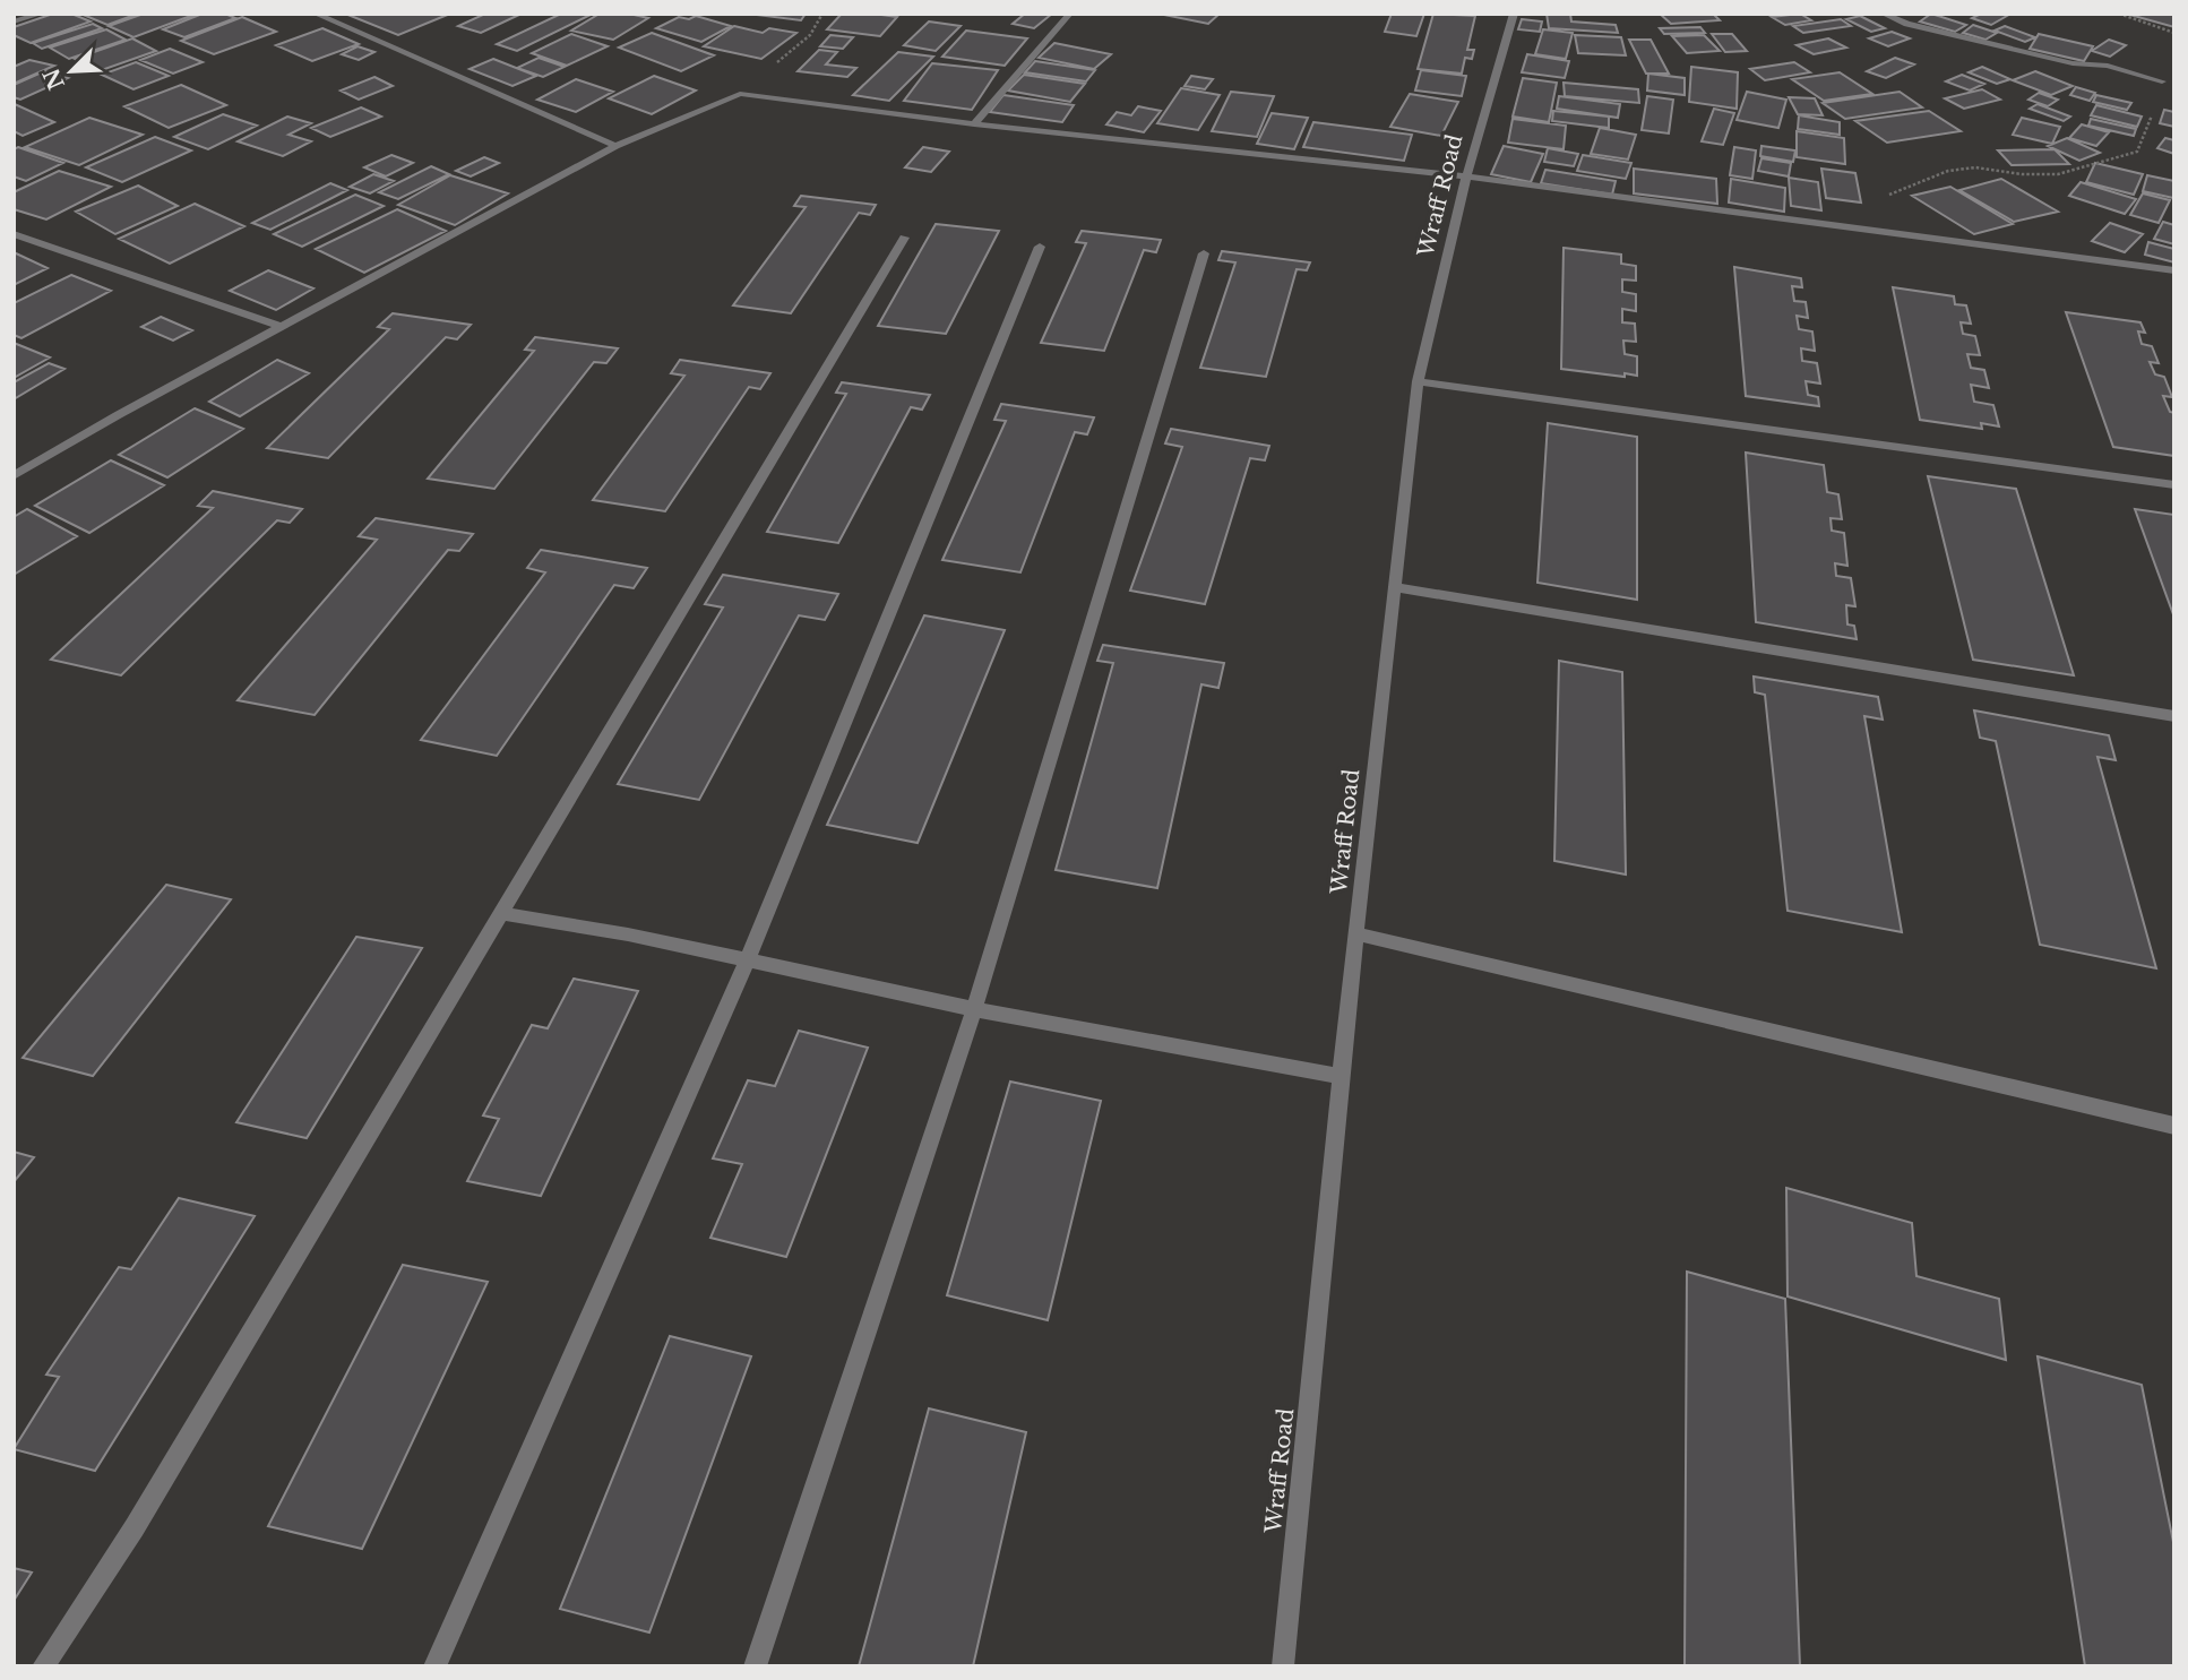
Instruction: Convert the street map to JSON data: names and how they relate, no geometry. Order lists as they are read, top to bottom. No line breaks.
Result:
{"streets":{"street":["Wraff Road"]},"north":"bottom left"}
